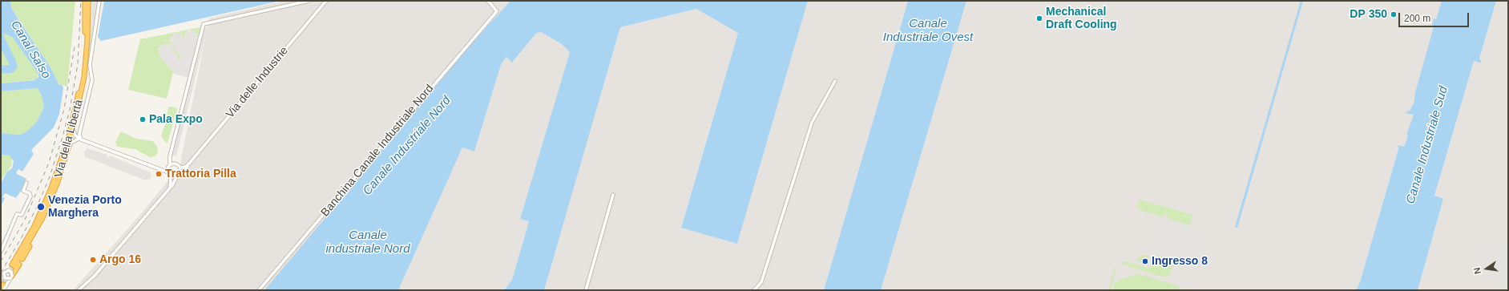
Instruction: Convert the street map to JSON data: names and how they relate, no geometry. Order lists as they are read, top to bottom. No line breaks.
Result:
{"streets":{"highway":["Via della Libertà"],"street":["Via delle Industrie","Banchina Canale Industriale Nord"]},"water":["Canale Industriale Ovest","Canal Salso","Canale Industriale Sud","Canale Industriale Nord","Canale industriale Nord"],"places":["DP 350","Mechanical Draft Cooling","Pala Expo","Trattoria Pilla","Venezia Porto Marghera","Argo 16","Ingresso 8"],"scale_bar":"200 m","north":"left"}
